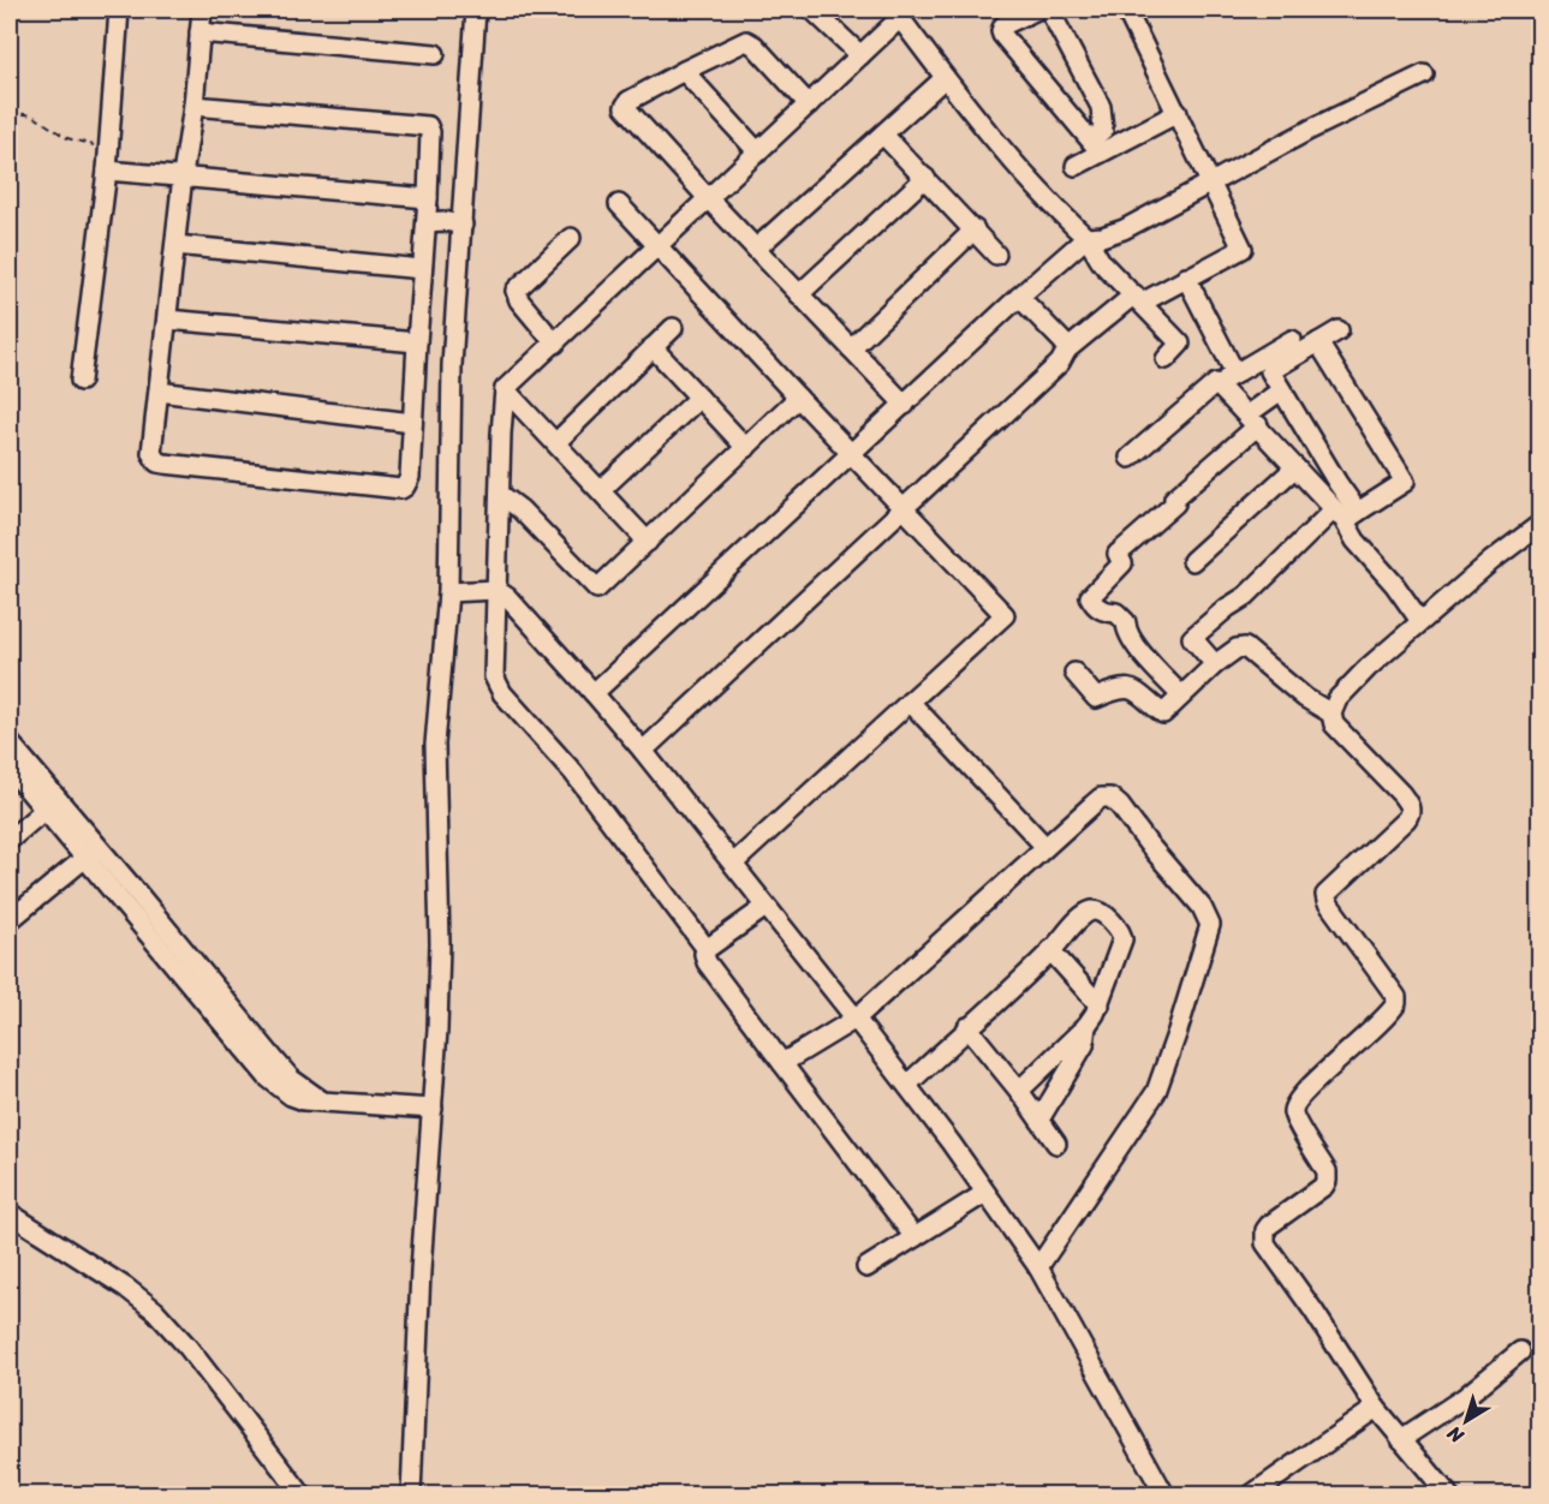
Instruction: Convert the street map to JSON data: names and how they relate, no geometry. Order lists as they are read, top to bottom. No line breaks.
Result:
{"north":"bottom left"}
